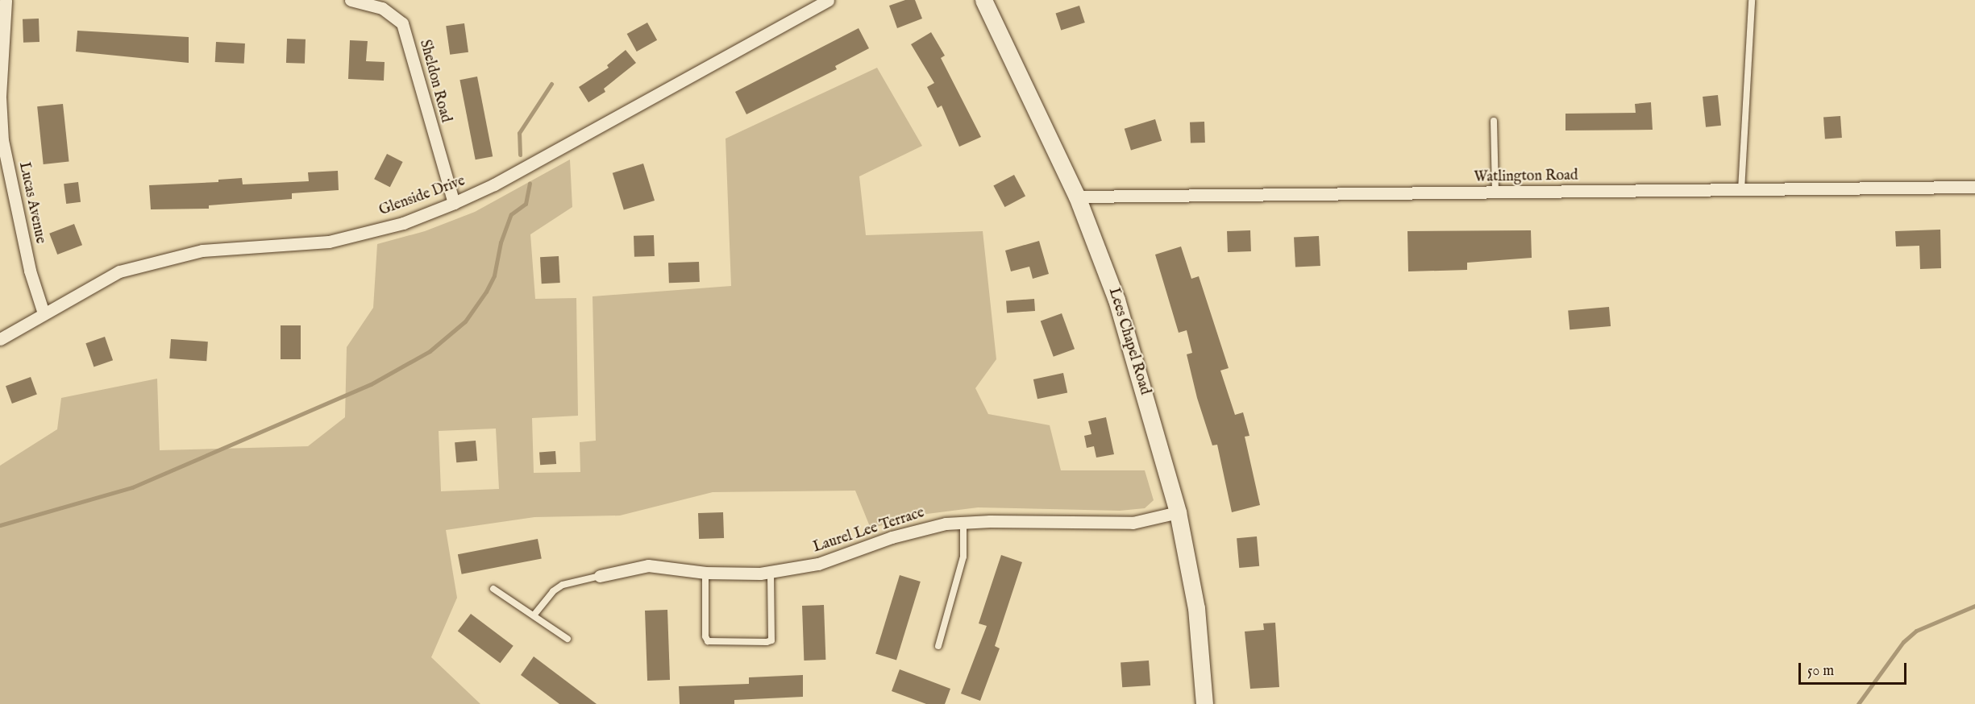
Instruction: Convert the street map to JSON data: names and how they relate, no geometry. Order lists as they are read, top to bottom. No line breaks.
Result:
{"streets":{"main road":["Lees Chapel Road"],"street":["Sheldon Road","Watlington Road","Glenside Drive","Lucas Avenue","Laurel Lee Terrace"]},"crossings":[["Sheldon Road","Glenside Drive"],["Watlington Road","Lees Chapel Road"],["Glenside Drive","Lucas Avenue"],["Lees Chapel Road","Laurel Lee Terrace"]],"scale_bar":"50 m"}
